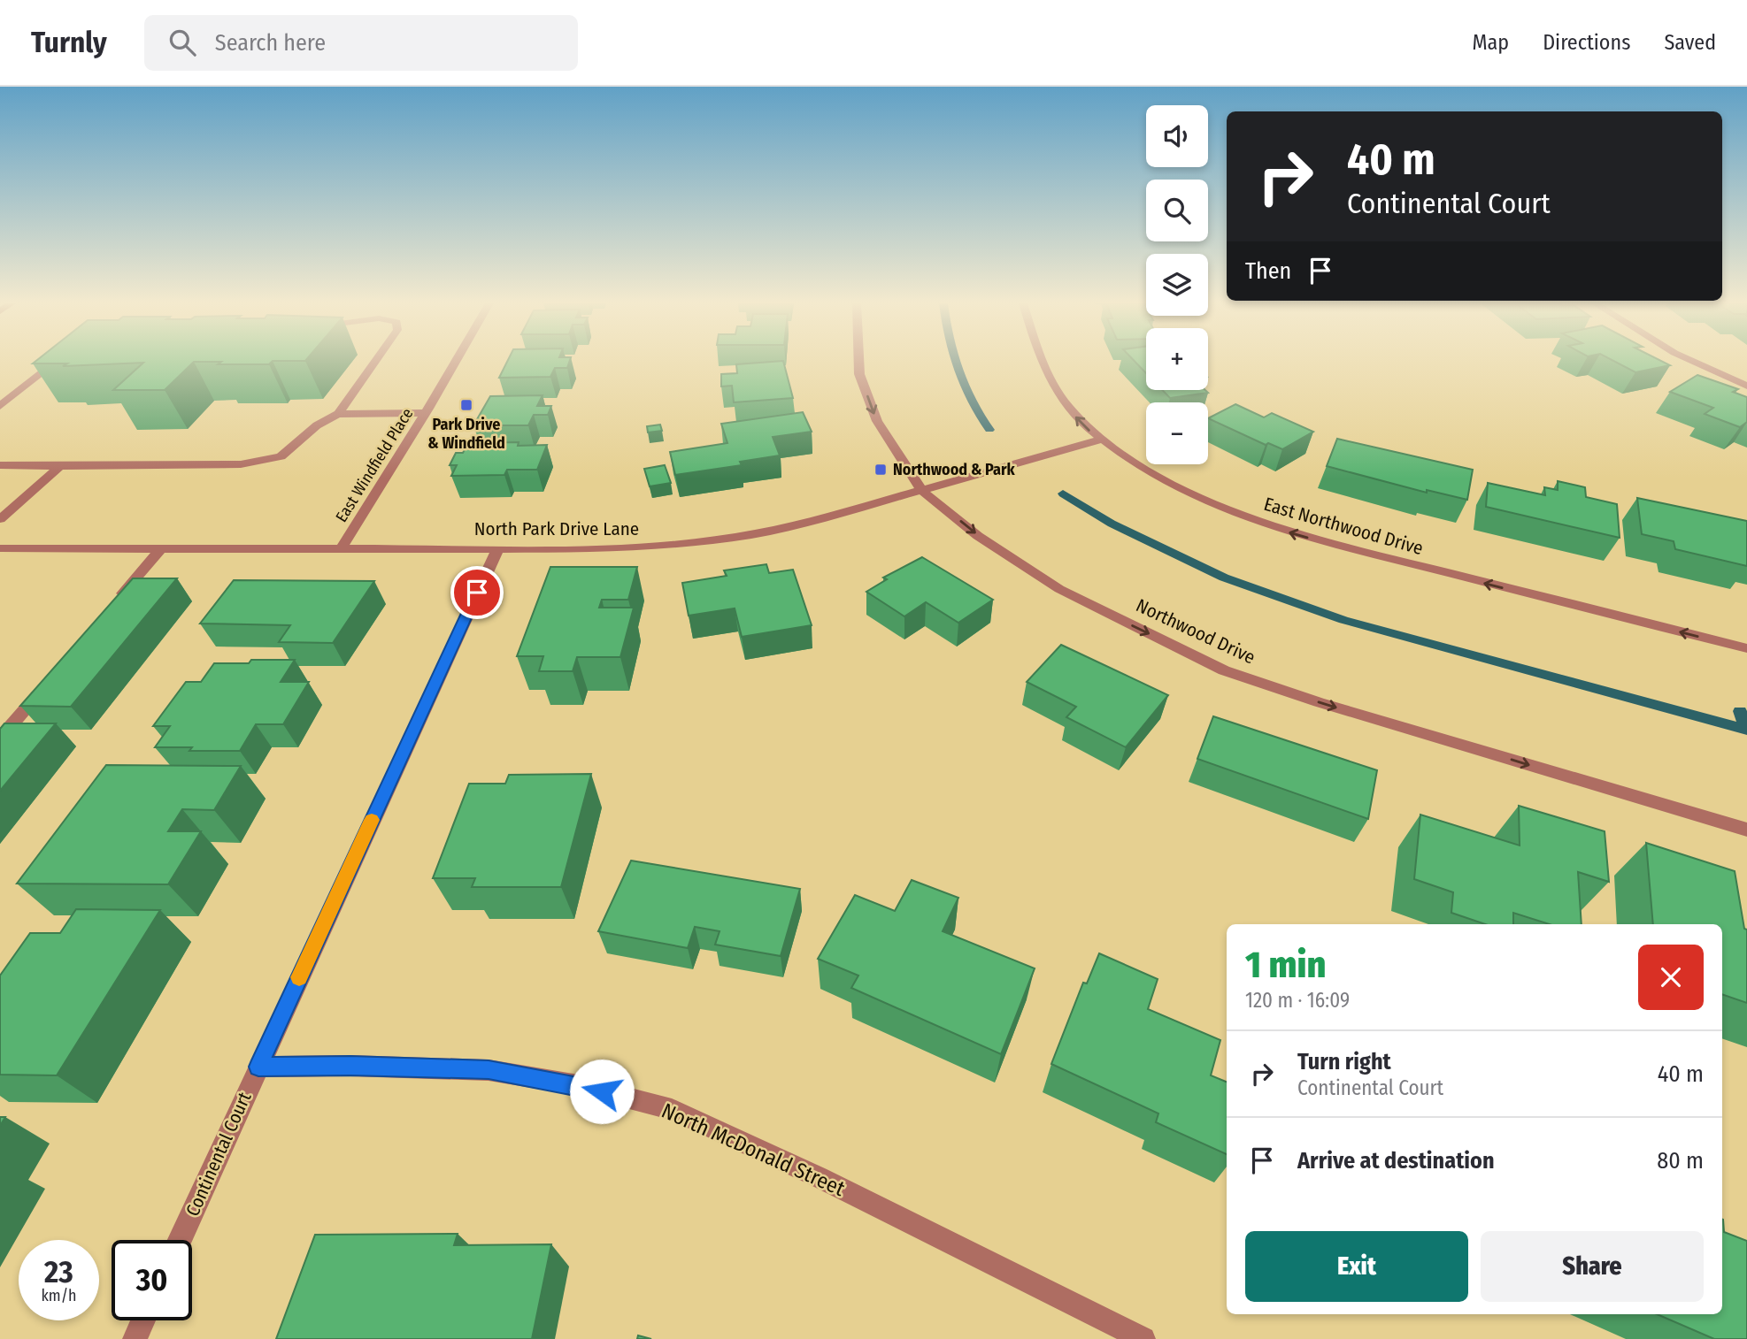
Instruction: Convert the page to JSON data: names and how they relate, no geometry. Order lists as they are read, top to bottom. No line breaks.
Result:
{"streets":{"street":["East Windfield Place","East Northwood Drive","North Park Drive Lane","Northwood Drive","North McDonald Street","Continental Court"]},"crossings":[["East Windfield Place","North Park Drive Lane"],["East Northwood Drive","North Park Drive Lane"],["North Park Drive Lane","Northwood Drive"],["North Park Drive Lane","Continental Court"],["North McDonald Street","Continental Court"]],"one_way":["East Northwood Drive","Northwood Drive"],"places":{"transit":["Park Drive & Windfield","Northwood & Park"]},"page":{"header":"Turnly","search":"Search here","nav":["Map","Directions","Saved"],"map_buttons":["+","−"],"turn":["40 m","Continental Court"],"then":"Then","heading":["1 min","120 m · 16:09"],"list":[{"name":"Turn right","note":"Continental Court","value":"40 m"},{"name":"Arrive at destination","value":"80 m"}],"buttons":["Exit","Share"],"speed":"23 km/h","limit":"30"}}
